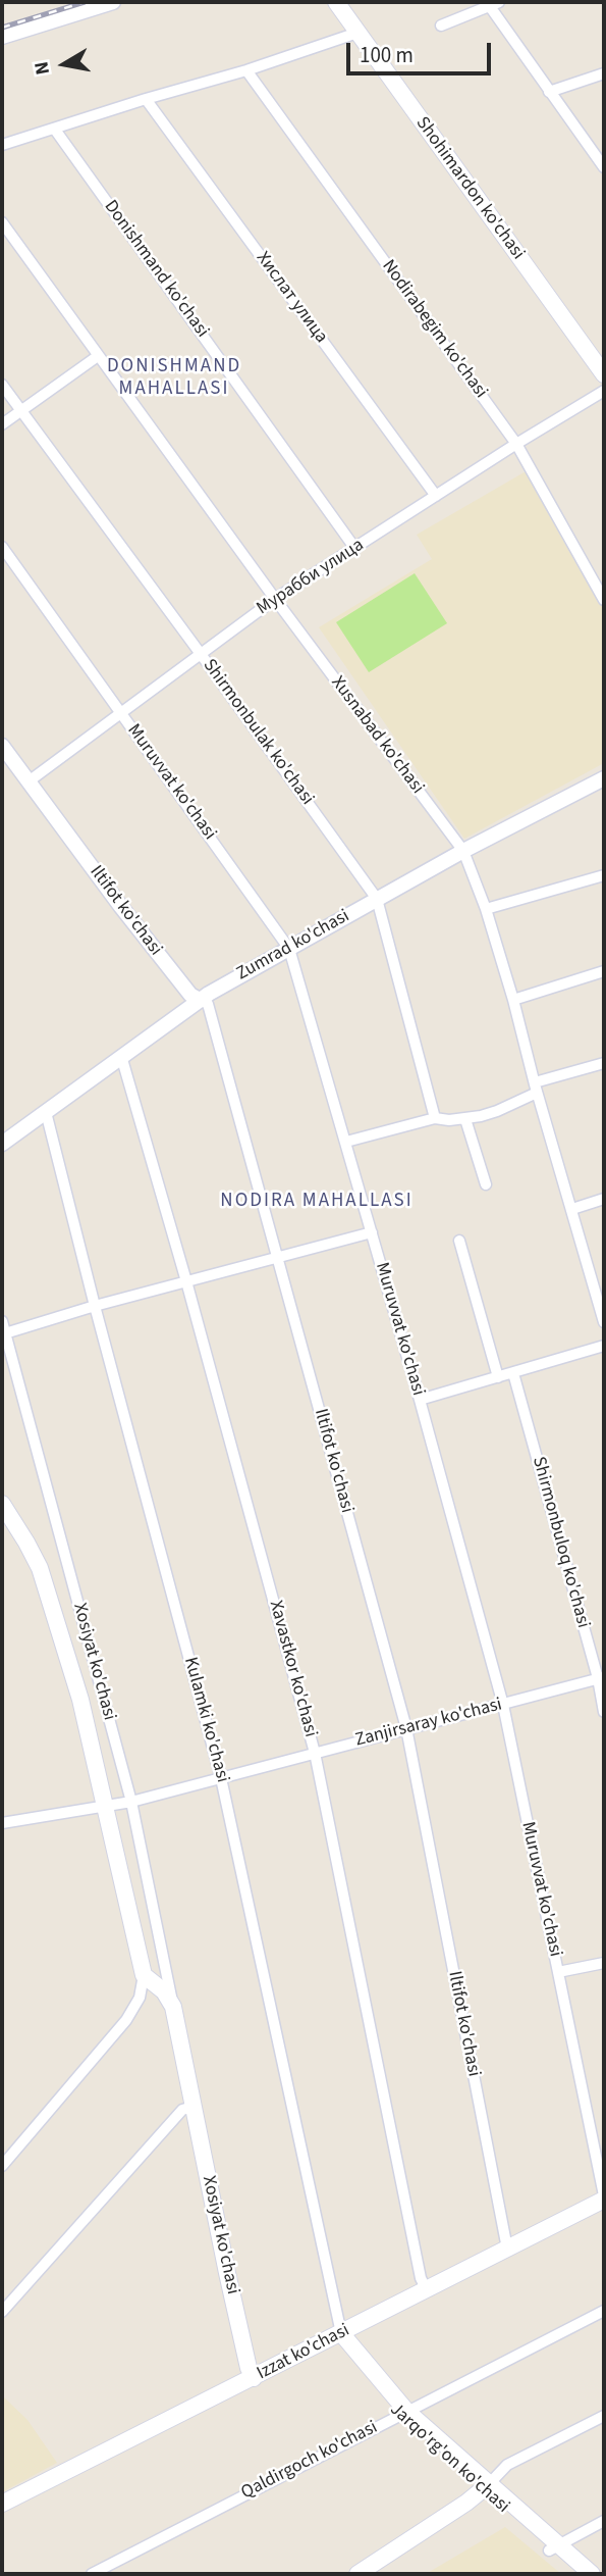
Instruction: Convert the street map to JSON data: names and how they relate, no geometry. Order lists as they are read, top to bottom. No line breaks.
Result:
{"streets":{"main road":["Shohimardon ko'chasi","Xosiyat ko'chasi","Izzat ko'chasi","Jarqo'rg'on ko'chasi"],"street":["Donishmand ko'chasi","Хислат улица","Nodirabegim ko'chasi","Мурабби улица","Shirmonbulak ko'chasi","Xusnabad ko'chasi","Muruvvat ko'chasi","Iltifot ko'chasi","Zumrad ko'chasi","Shirmonbuloq ko'chasi","Xavastkor ko'chasi","Kulamki ko'chasi","Zanjirsaray ko'chasi","Qaldirgoch ko'chasi"]},"crossings":[["Donishmand ko'chasi","Мурабби улица"],["Хислат улица","Мурабби улица"],["Nodirabegim ko'chasi","Мурабби улица"],["Мурабби улица","Shirmonbulak ko'chasi"],["Мурабби улица","Xusnabad ko'chasi"],["Мурабби улица","Muruvvat ko'chasi"],["Мурабби улица","Iltifot ko'chasi"],["Shirmonbulak ko'chasi","Zumrad ko'chasi"],["Xusnabad ko'chasi","Zumrad ko'chasi"],["Muruvvat ko'chasi","Zumrad ko'chasi"],["Muruvvat ko'chasi","Zanjirsaray ko'chasi"],["Muruvvat ko'chasi","Izzat ko'chasi"],["Iltifot ko'chasi","Zumrad ko'chasi"],["Iltifot ko'chasi","Zanjirsaray ko'chasi"],["Iltifot ko'chasi","Izzat ko'chasi"],["Zumrad ko'chasi","Xavastkor ko'chasi"],["Zumrad ko'chasi","Kulamki ko'chasi"],["Shirmonbuloq ko'chasi","Zanjirsaray ko'chasi"],["Xosiyat ko'chasi","Zanjirsaray ko'chasi"],["Xosiyat ko'chasi","Izzat ko'chasi"],["Xavastkor ko'chasi","Zanjirsaray ko'chasi"],["Xavastkor ko'chasi","Izzat ko'chasi"],["Kulamki ko'chasi","Zanjirsaray ko'chasi"],["Kulamki ko'chasi","Izzat ko'chasi"],["Kulamki ko'chasi","Jarqo'rg'on ko'chasi"],["Izzat ko'chasi","Jarqo'rg'on ko'chasi"],["Jarqo'rg'on ko'chasi","Qaldirgoch ko'chasi"]],"districts":["DONISHMAND MAHALLASI","NODIRA MAHALLASI"],"scale_bar":"100 m","north":"left"}
